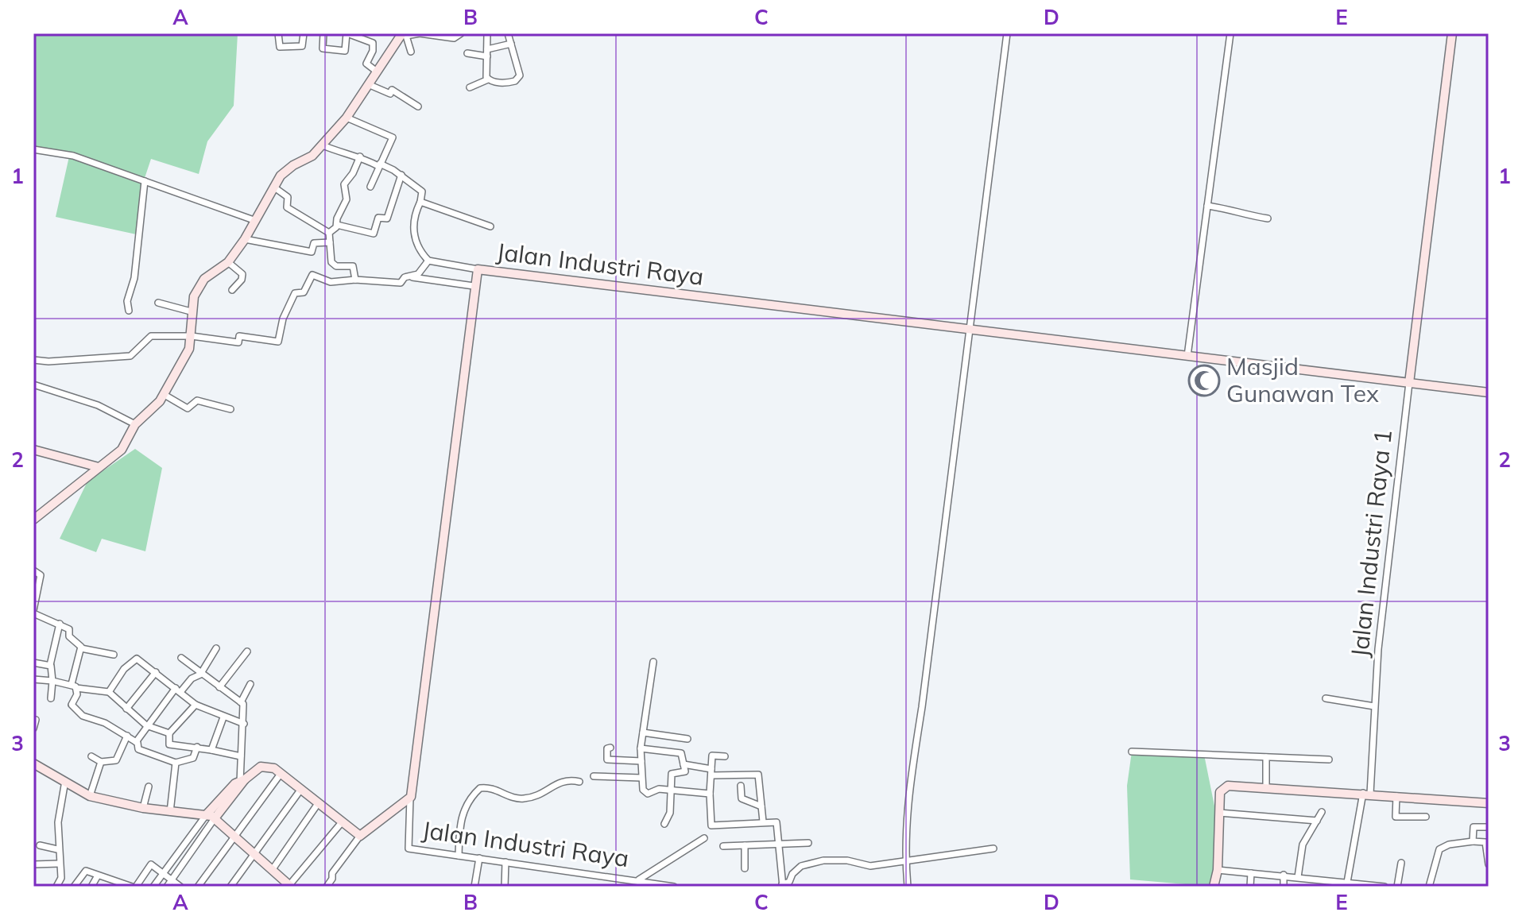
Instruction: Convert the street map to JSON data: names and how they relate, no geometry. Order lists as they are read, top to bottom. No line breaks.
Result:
{"streets":{"street":["Jalan Industri Raya","Jalan Industri Raya 1"]},"crossings":[["Jalan Industri Raya","Jalan Industri Raya 1"]],"places":{"mosque":["Masjid Gunawan Tex"]},"grid":{"columns":["A","B","C","D","E"],"rows":["1","2","3"]}}
